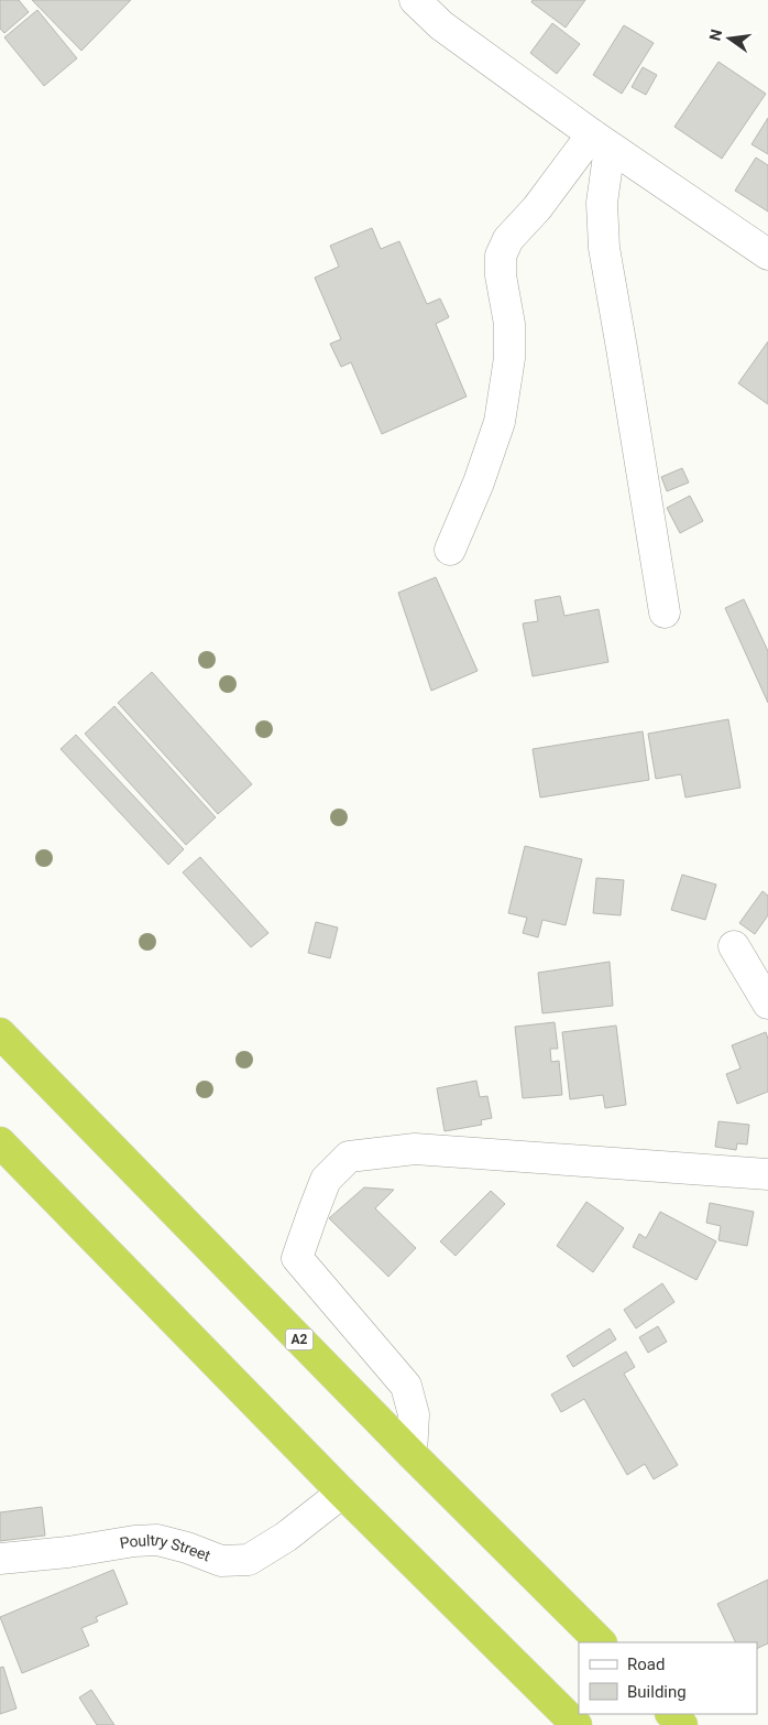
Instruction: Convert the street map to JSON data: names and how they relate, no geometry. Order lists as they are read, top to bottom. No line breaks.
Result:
{"streets":{"highway":["A2"],"street":["Poultry Street"]},"legend":["Road","Building"],"north":"left"}
